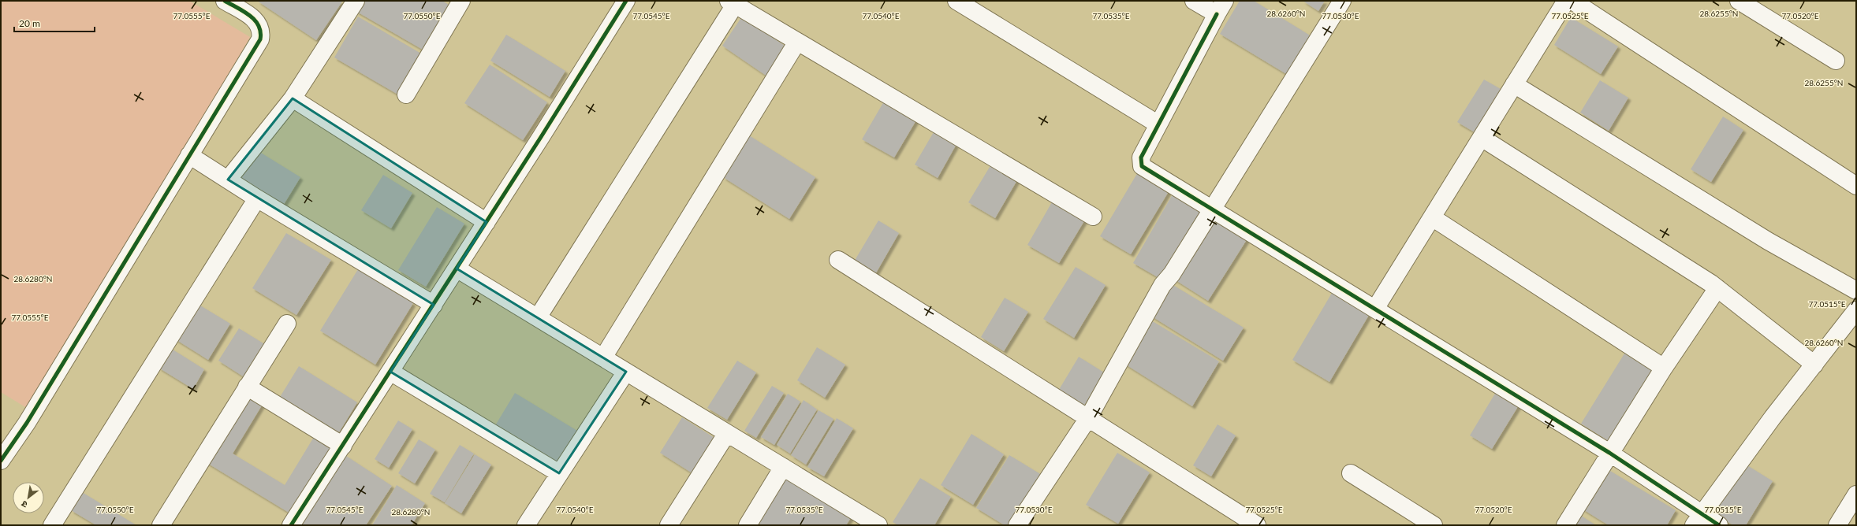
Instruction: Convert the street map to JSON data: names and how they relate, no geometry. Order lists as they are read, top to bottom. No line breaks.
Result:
{"scale_bar":"20 m","north":"bottom left","coordinates":["28.6255°N","28.6260°N","77.0550°E","77.0535°E","77.0530°E","77.0525°E","77.0520°E","77.0555°E","77.0545°E","77.0540°E","28.6280°N","77.0515°E"]}
